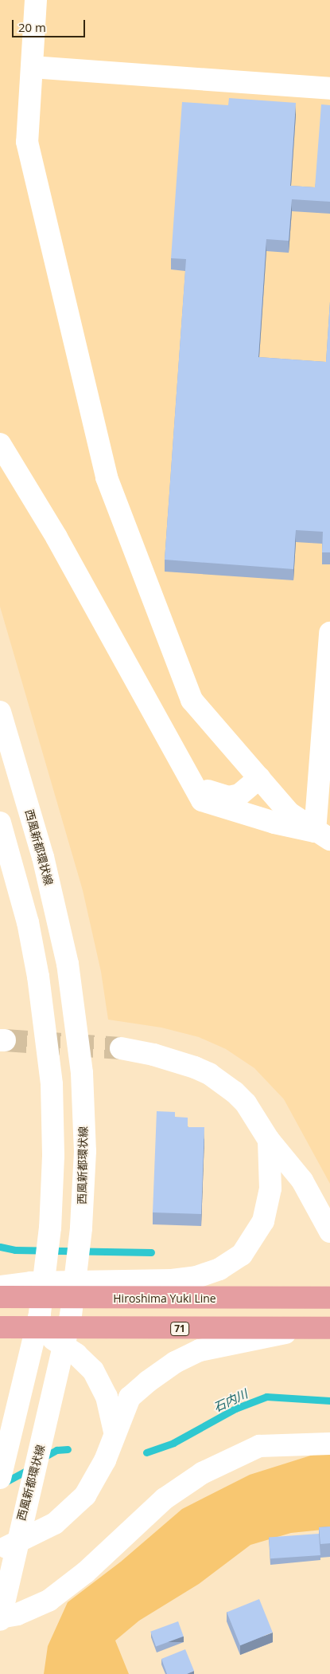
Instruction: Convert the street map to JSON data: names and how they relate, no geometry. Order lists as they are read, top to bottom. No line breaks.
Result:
{"streets":{"main road":["Hiroshima Yuki Line","71"],"street":["西風新都環状線"]},"water":["石内川"],"scale_bar":"20 m"}
